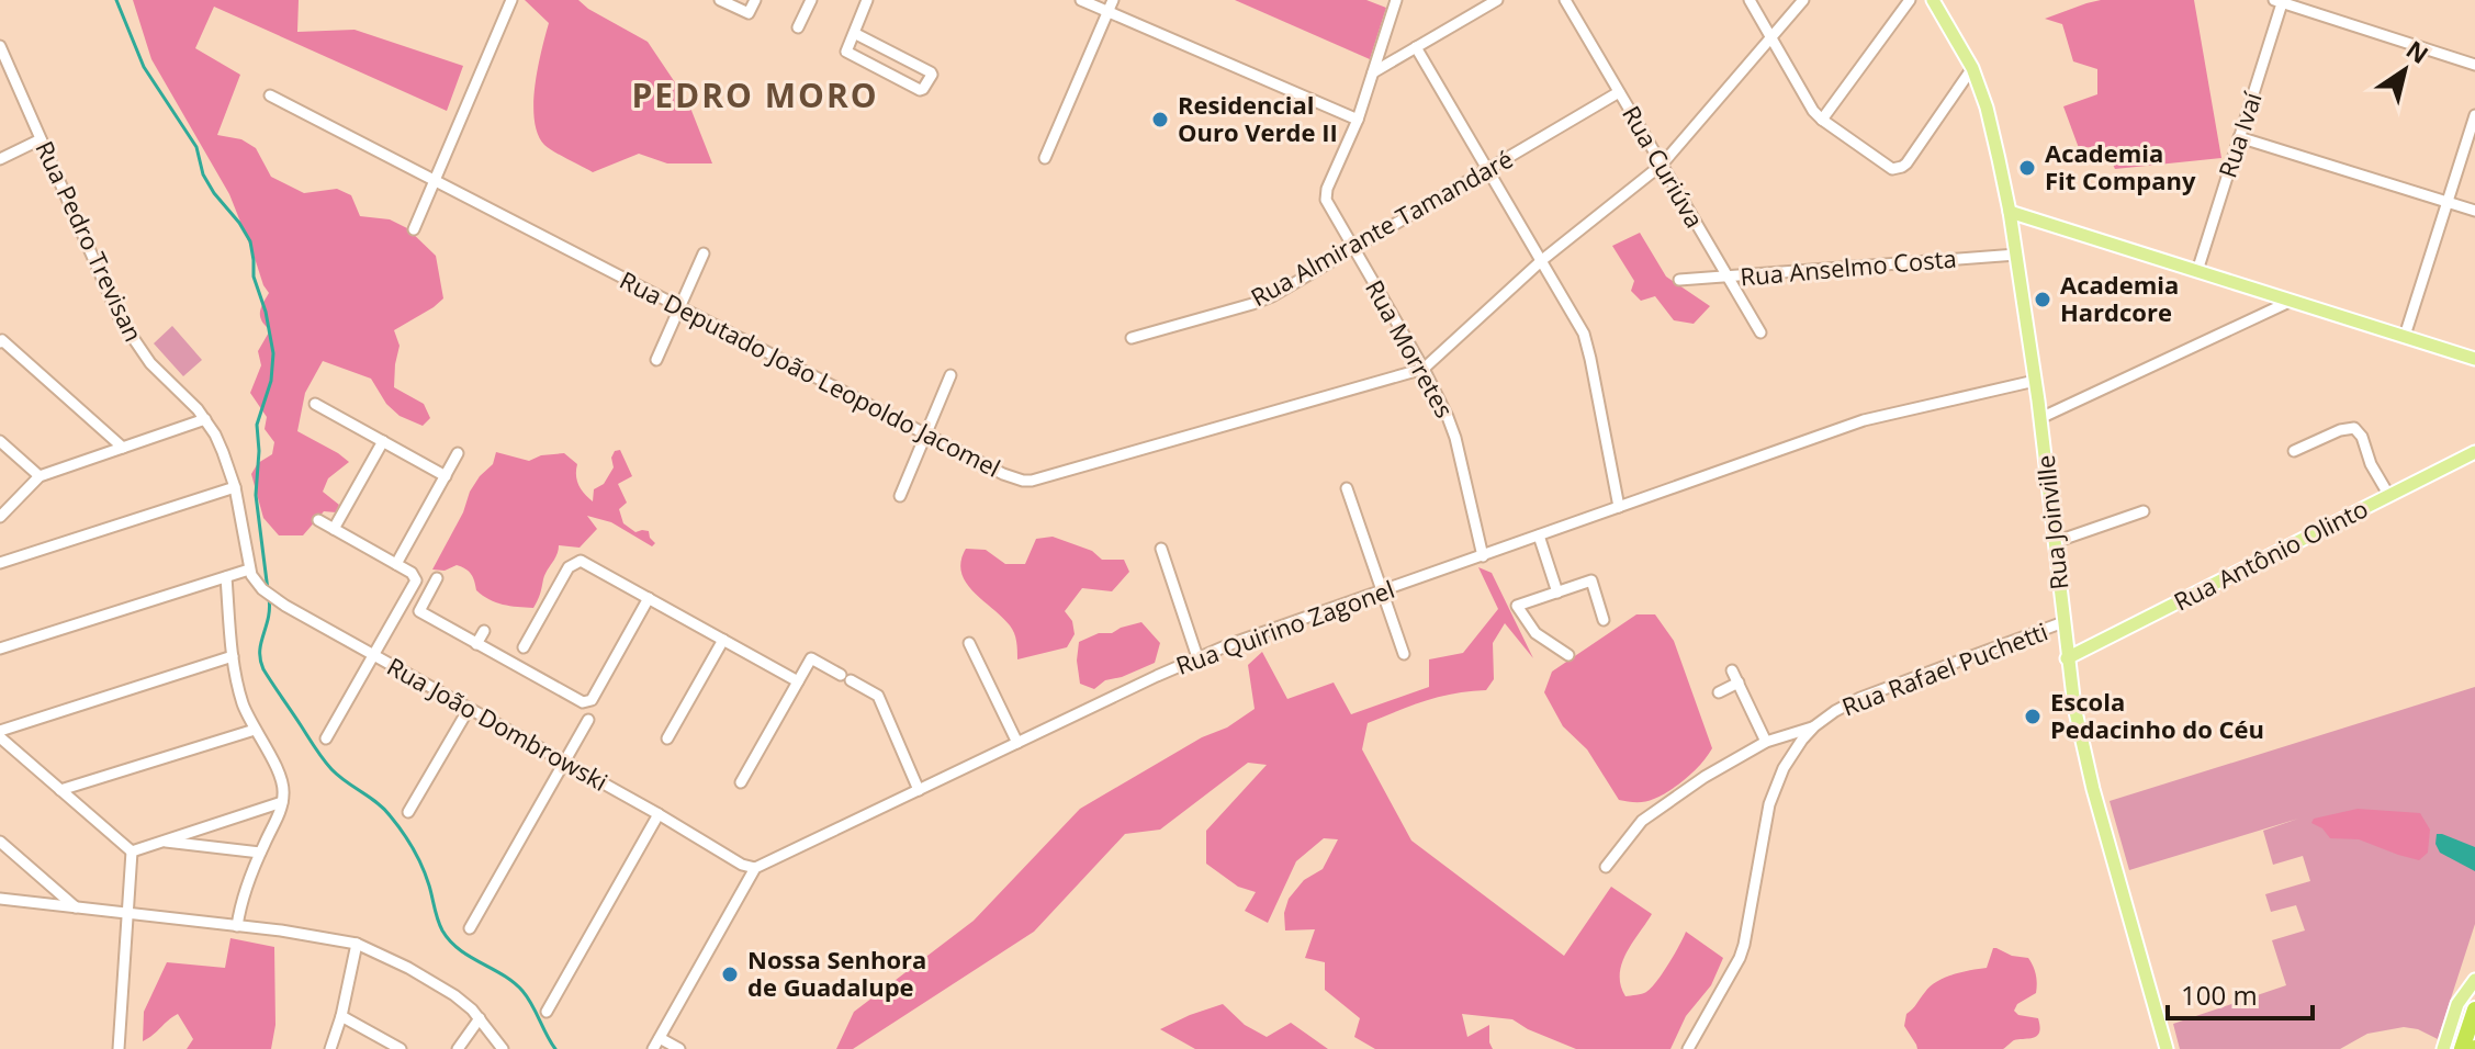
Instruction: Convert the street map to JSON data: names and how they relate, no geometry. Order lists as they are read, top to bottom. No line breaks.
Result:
{"streets":{"main road":["Rua Joinville","Rua Antônio Olinto"],"street":["Rua Ivaí","Rua Curiúva","Rua Almirante Tamandaré","Rua Pedro Trevisan","Rua Anselmo Costa","Rua Morretes","Rua Deputado João Leopoldo Jacomel","Rua Quirino Zagonel","Rua Rafael Puchetti","Rua João Dombrowski"]},"crossings":[["Rua Curiúva","Rua Almirante Tamandaré"],["Rua Curiúva","Rua Anselmo Costa"],["Rua Curiúva","Rua Deputado João Leopoldo Jacomel"],["Rua Almirante Tamandaré","Rua Morretes"],["Rua Pedro Trevisan","Rua João Dombrowski"],["Rua Anselmo Costa","Rua Joinville"],["Rua Morretes","Rua Deputado João Leopoldo Jacomel"],["Rua Morretes","Rua Quirino Zagonel"],["Rua Joinville","Rua Antônio Olinto"],["Rua Joinville","Rua Quirino Zagonel"],["Rua Joinville","Rua Rafael Puchetti"],["Rua Quirino Zagonel","Rua João Dombrowski"]],"districts":["PEDRO MORO"],"places":["Residencial Ouro Verde II","Academia Fit Company","Academia Hardcore","Escola Pedacinho do Céu","Nossa Senhora de Guadalupe"],"scale_bar":"100 m","north":"top right"}
